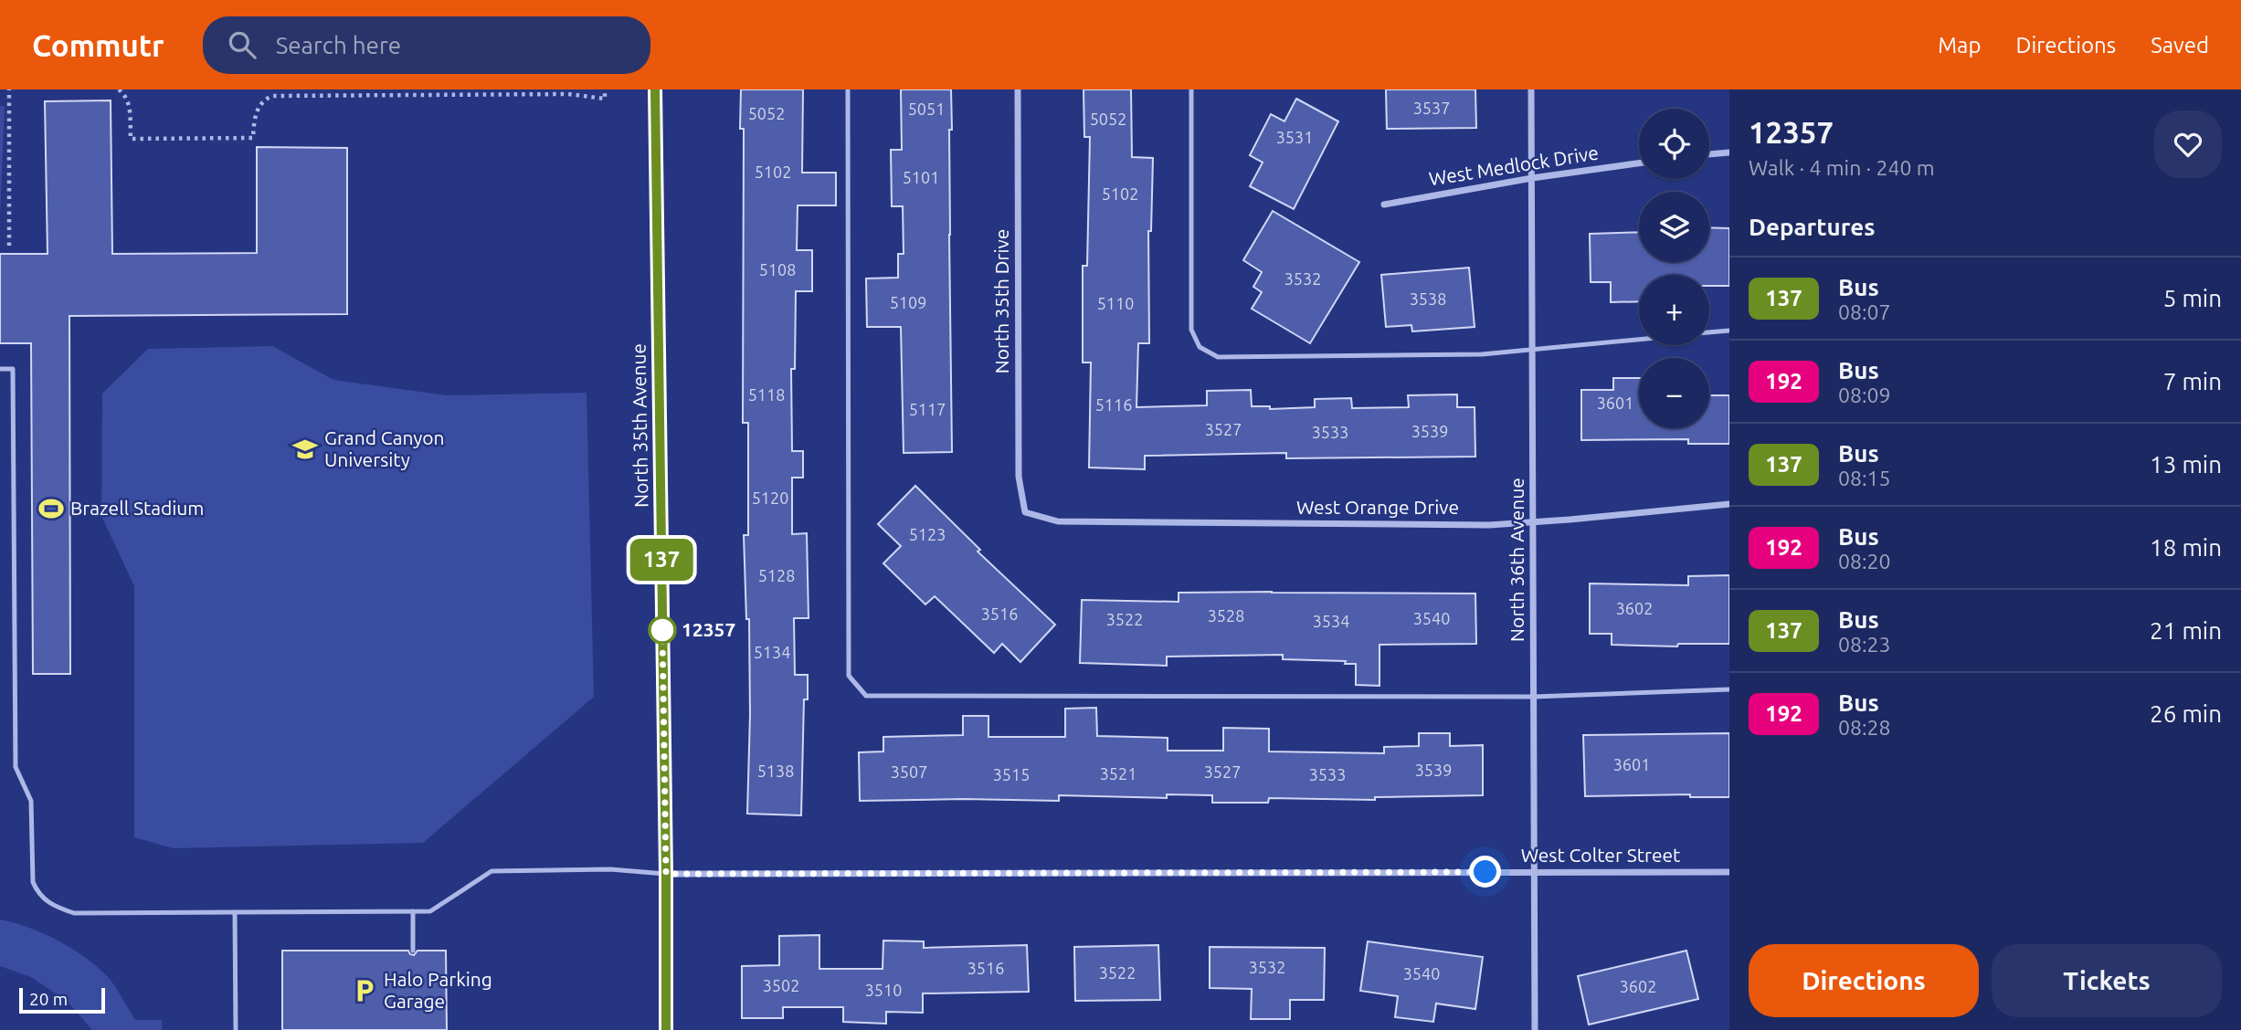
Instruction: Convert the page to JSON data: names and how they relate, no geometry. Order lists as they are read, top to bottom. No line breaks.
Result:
{"streets":{"main road":["North 35th Avenue"],"street":["West Medlock Drive","North 35th Drive","West Orange Drive","North 36th Avenue","West Colter Street"]},"crossings":[["West Medlock Drive","North 36th Avenue"],["North 35th Drive","West Orange Drive"],["North 35th Avenue","West Colter Street"],["West Orange Drive","North 36th Avenue"],["North 36th Avenue","West Colter Street"]],"places":{"school or university":["Grand Canyon University"],"sports":["Brazell Stadium"],"other":["12357"],"parking":["Halo Parking Garage"]},"lines":["bus line 137"],"house_numbers":["3537","5051","5052","5052","3531","5102","5101","5102","5108","3532","3538","5109","5110","5118","3601","5116","5117","3527","3539","3533","5120","5123","5128","3602","3516","3528","3540","3522","3534","5134","3601","3539","5138","3507","3527","3521","3515","3533","3532","3516","3522","3540","3502","3602","3510"],"scale_bar":"20 m","page":{"header":"Commutr","search":"Search here","nav":["Map","Directions","Saved"],"on_map":"137","heading":[["12357","Walk · 4 min · 240 m"],"Departures"],"map_buttons":["+","−"],"list":[{"mark":"137","name":"Bus","note":"08:07","value":"5 min"},{"mark":"192","name":"Bus","note":"08:09","value":"7 min"},{"mark":"137","name":"Bus","note":"08:15","value":"13 min"},{"mark":"192","name":"Bus","note":"08:20","value":"18 min"},{"mark":"137","name":"Bus","note":"08:23","value":"21 min"},{"mark":"192","name":"Bus","note":"08:28","value":"26 min"}],"buttons":["Directions","Tickets"],"scale":"20 m"}}
